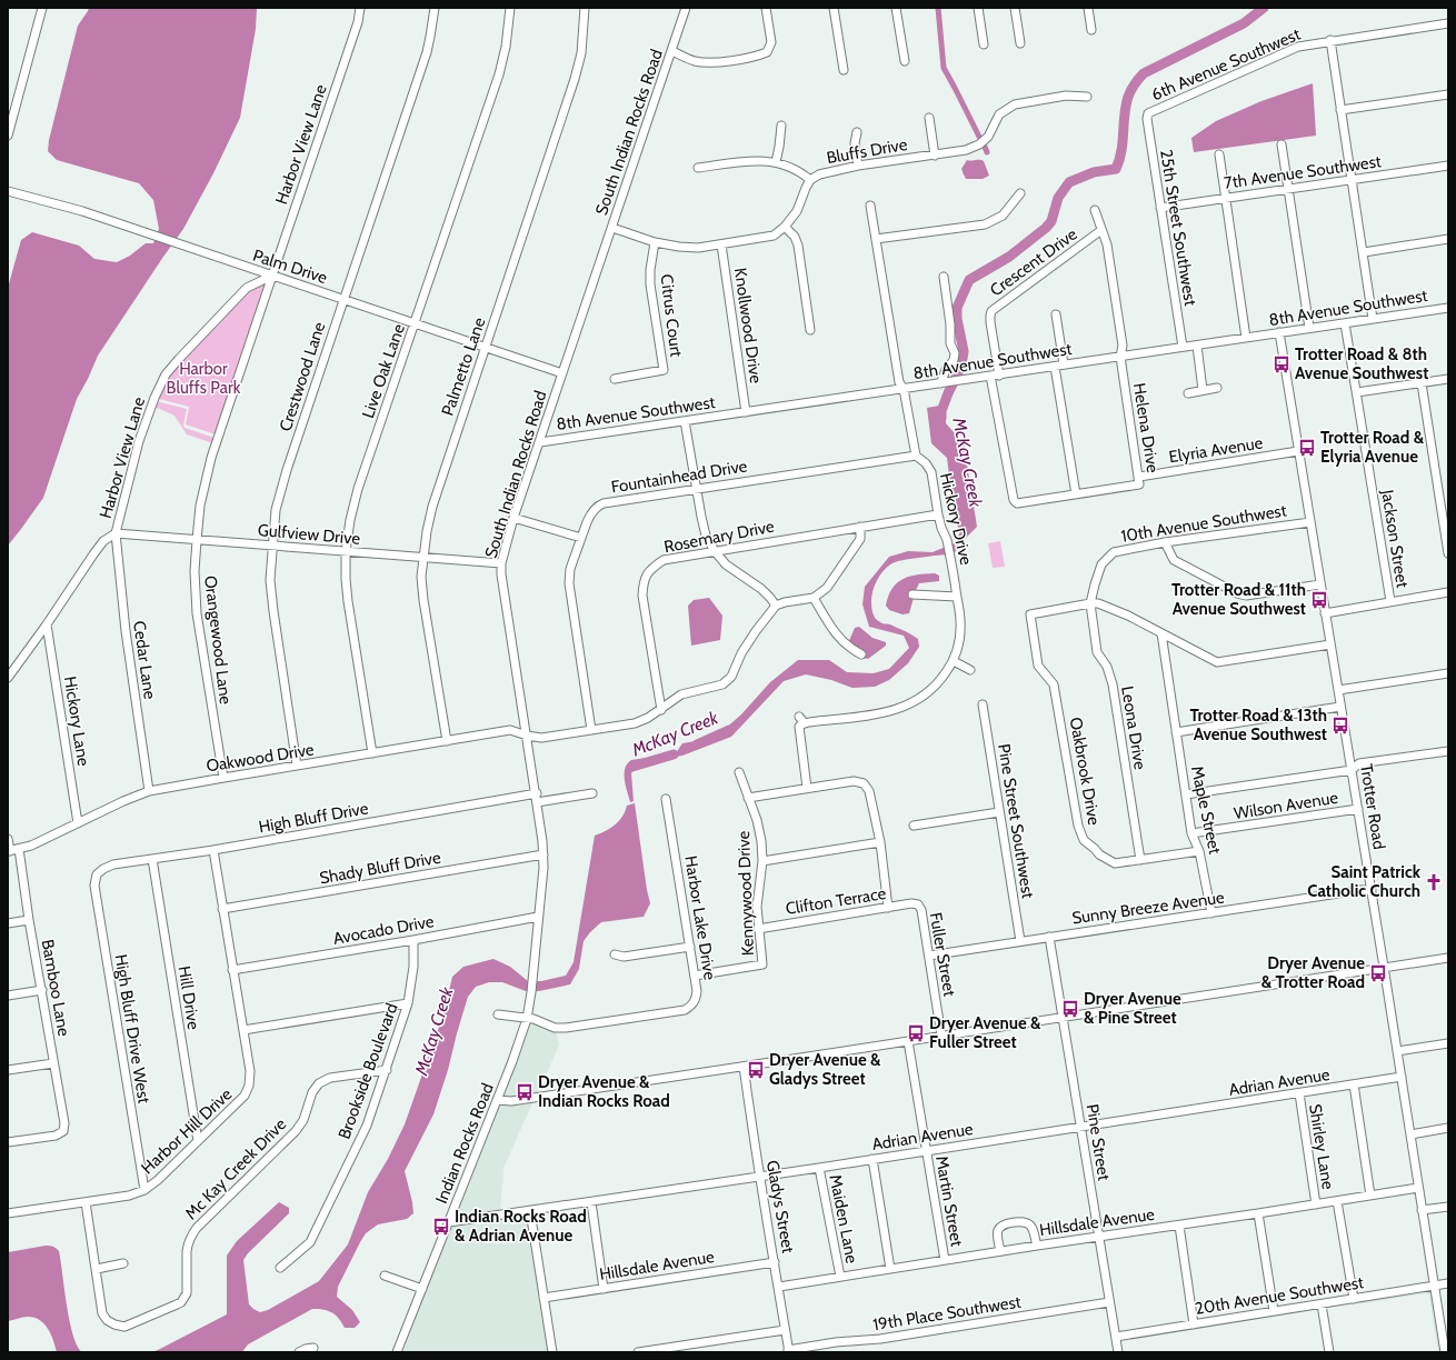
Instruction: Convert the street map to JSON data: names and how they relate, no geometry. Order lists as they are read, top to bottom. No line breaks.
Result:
{"streets":{"street":["6th Avenue Southwest","South Indian Rocks Road","Harbor View Lane","Bluffs Drive","7th Avenue Southwest","25th Street Southwest","Crescent Drive","Palm Drive","8th Avenue Southwest","Citrus Court","Knollwood Drive","Palmetto Lane","Live Oak Lane","Crestwood Lane","Helena Drive","Elyria Avenue","Fountainhead Drive","Hickory Drive","10th Avenue Southwest","Gulfview Drive","Rosemary Drive","Jackson Street","Orangewood Lane","Cedar Lane","Hickory Lane","Leona Drive","Oakwood Drive","Oakbrook Drive","Wilson Avenue","Trotter Road","Maple Street","High Bluff Drive","Pine Street Southwest","Shady Bluff Drive","Kennywood Drive","Clifton Terrace","Sunny Breeze Avenue","Harbor Lake Drive","Avocado Drive","Fuller Street","Bamboo Lane","Hill Drive","High Bluff Drive West","Brookside Boulevard","Adrian Avenue","Harbor Hill Drive","Pine Street","Indian Rocks Road","Shirley Lane","Mc Kay Creek Drive","Martin Street","Gladys Street","Maiden Lane","Hillsdale Avenue","20th Avenue Southwest","19th Place Southwest"]},"crossings":[["6th Avenue Southwest","25th Street Southwest"],["South Indian Rocks Road","Bluffs Drive"],["South Indian Rocks Road","Palm Drive"],["South Indian Rocks Road","8th Avenue Southwest"],["South Indian Rocks Road","Gulfview Drive"],["South Indian Rocks Road","Oakwood Drive"],["South Indian Rocks Road","High Bluff Drive"],["South Indian Rocks Road","Shady Bluff Drive"],["South Indian Rocks Road","Harbor Lake Drive"],["South Indian Rocks Road","Avocado Drive"],["South Indian Rocks Road","Indian Rocks Road"],["Harbor View Lane","Palm Drive"],["Harbor View Lane","Gulfview Drive"],["Harbor View Lane","Orangewood Lane"],["Harbor View Lane","Cedar Lane"],["Harbor View Lane","Hickory Lane"],["Bluffs Drive","Citrus Court"],["Bluffs Drive","Knollwood Drive"],["7th Avenue Southwest","25th Street Southwest"],["25th Street Southwest","8th Avenue Southwest"],["Crescent Drive","8th Avenue Southwest"],["Crescent Drive","Helena Drive"],["Palm Drive","Palmetto Lane"],["Palm Drive","Live Oak Lane"],["Palm Drive","Crestwood Lane"],["Palm Drive","Orangewood Lane"],["8th Avenue Southwest","Knollwood Drive"],["8th Avenue Southwest","Helena Drive"],["8th Avenue Southwest","Jackson Street"],["8th Avenue Southwest","Trotter Road"],["Palmetto Lane","Gulfview Drive"],["Palmetto Lane","Oakwood Drive"],["Live Oak Lane","Gulfview Drive"],["Live Oak Lane","Oakwood Drive"],["Crestwood Lane","Gulfview Drive"],["Crestwood Lane","Oakwood Drive"],["Helena Drive","Elyria Avenue"],["Elyria Avenue","Trotter Road"],["Fountainhead Drive","Hickory Drive"],["Fountainhead Drive","Oakwood Drive"],["Hickory Drive","Rosemary Drive"],["10th Avenue Southwest","Leona Drive"],["10th Avenue Southwest","Oakbrook Drive"],["10th Avenue Southwest","Trotter Road"],["Gulfview Drive","Orangewood Lane"],["Gulfview Drive","Cedar Lane"],["Rosemary Drive","Oakwood Drive"],["Orangewood Lane","Oakwood Drive"],["Cedar Lane","Oakwood Drive"],["Hickory Lane","Oakwood Drive"],["Leona Drive","Oakbrook Drive"],["Oakwood Drive","Bamboo Lane"],["Oakbrook Drive","Maple Street"],["Wilson Avenue","Trotter Road"],["Wilson Avenue","Maple Street"],["Trotter Road","Sunny Breeze Avenue"],["Trotter Road","Adrian Avenue"],["Trotter Road","Hillsdale Avenue"],["Trotter Road","20th Avenue Southwest"],["Maple Street","Sunny Breeze Avenue"],["High Bluff Drive","Hill Drive"],["High Bluff Drive","High Bluff Drive West"],["High Bluff Drive","Harbor Hill Drive"],["Pine Street Southwest","Sunny Breeze Avenue"],["Shady Bluff Drive","Harbor Hill Drive"],["Kennywood Drive","Clifton Terrace"],["Kennywood Drive","Harbor Lake Drive"],["Clifton Terrace","Fuller Street"],["Sunny Breeze Avenue","Fuller Street"],["Sunny Breeze Avenue","Pine Street"],["Harbor Lake Drive","Indian Rocks Road"],["Avocado Drive","Brookside Boulevard"],["Avocado Drive","Harbor Hill Drive"],["Hill Drive","Harbor Hill Drive"],["High Bluff Drive West","Harbor Hill Drive"],["Brookside Boulevard","Mc Kay Creek Drive"],["Adrian Avenue","Pine Street"],["Adrian Avenue","Indian Rocks Road"],["Adrian Avenue","Shirley Lane"],["Adrian Avenue","Martin Street"],["Adrian Avenue","Gladys Street"],["Adrian Avenue","Maiden Lane"],["Pine Street","Hillsdale Avenue"],["Pine Street","20th Avenue Southwest"],["Pine Street","19th Place Southwest"],["Shirley Lane","Hillsdale Avenue"],["Martin Street","Hillsdale Avenue"],["Gladys Street","Hillsdale Avenue"],["Gladys Street","19th Place Southwest"],["Maiden Lane","Hillsdale Avenue"]],"water":["McKay Creek"],"parks":["Harbor Bluffs Park"],"places":{"bus stop":["Trotter Road & 8th Avenue Southwest","Trotter Road & Elyria Avenue","Trotter Road & 11th Avenue Southwest","Trotter Road & 13th Avenue Southwest","Dryer Avenue & Trotter Road","Dryer Avenue & Pine Street","Dryer Avenue & Fuller Street","Dryer Avenue & Gladys Street","Dryer Avenue & Indian Rocks Road","Indian Rocks Road & Adrian Avenue"],"church":["Saint Patrick Catholic Church"]}}
